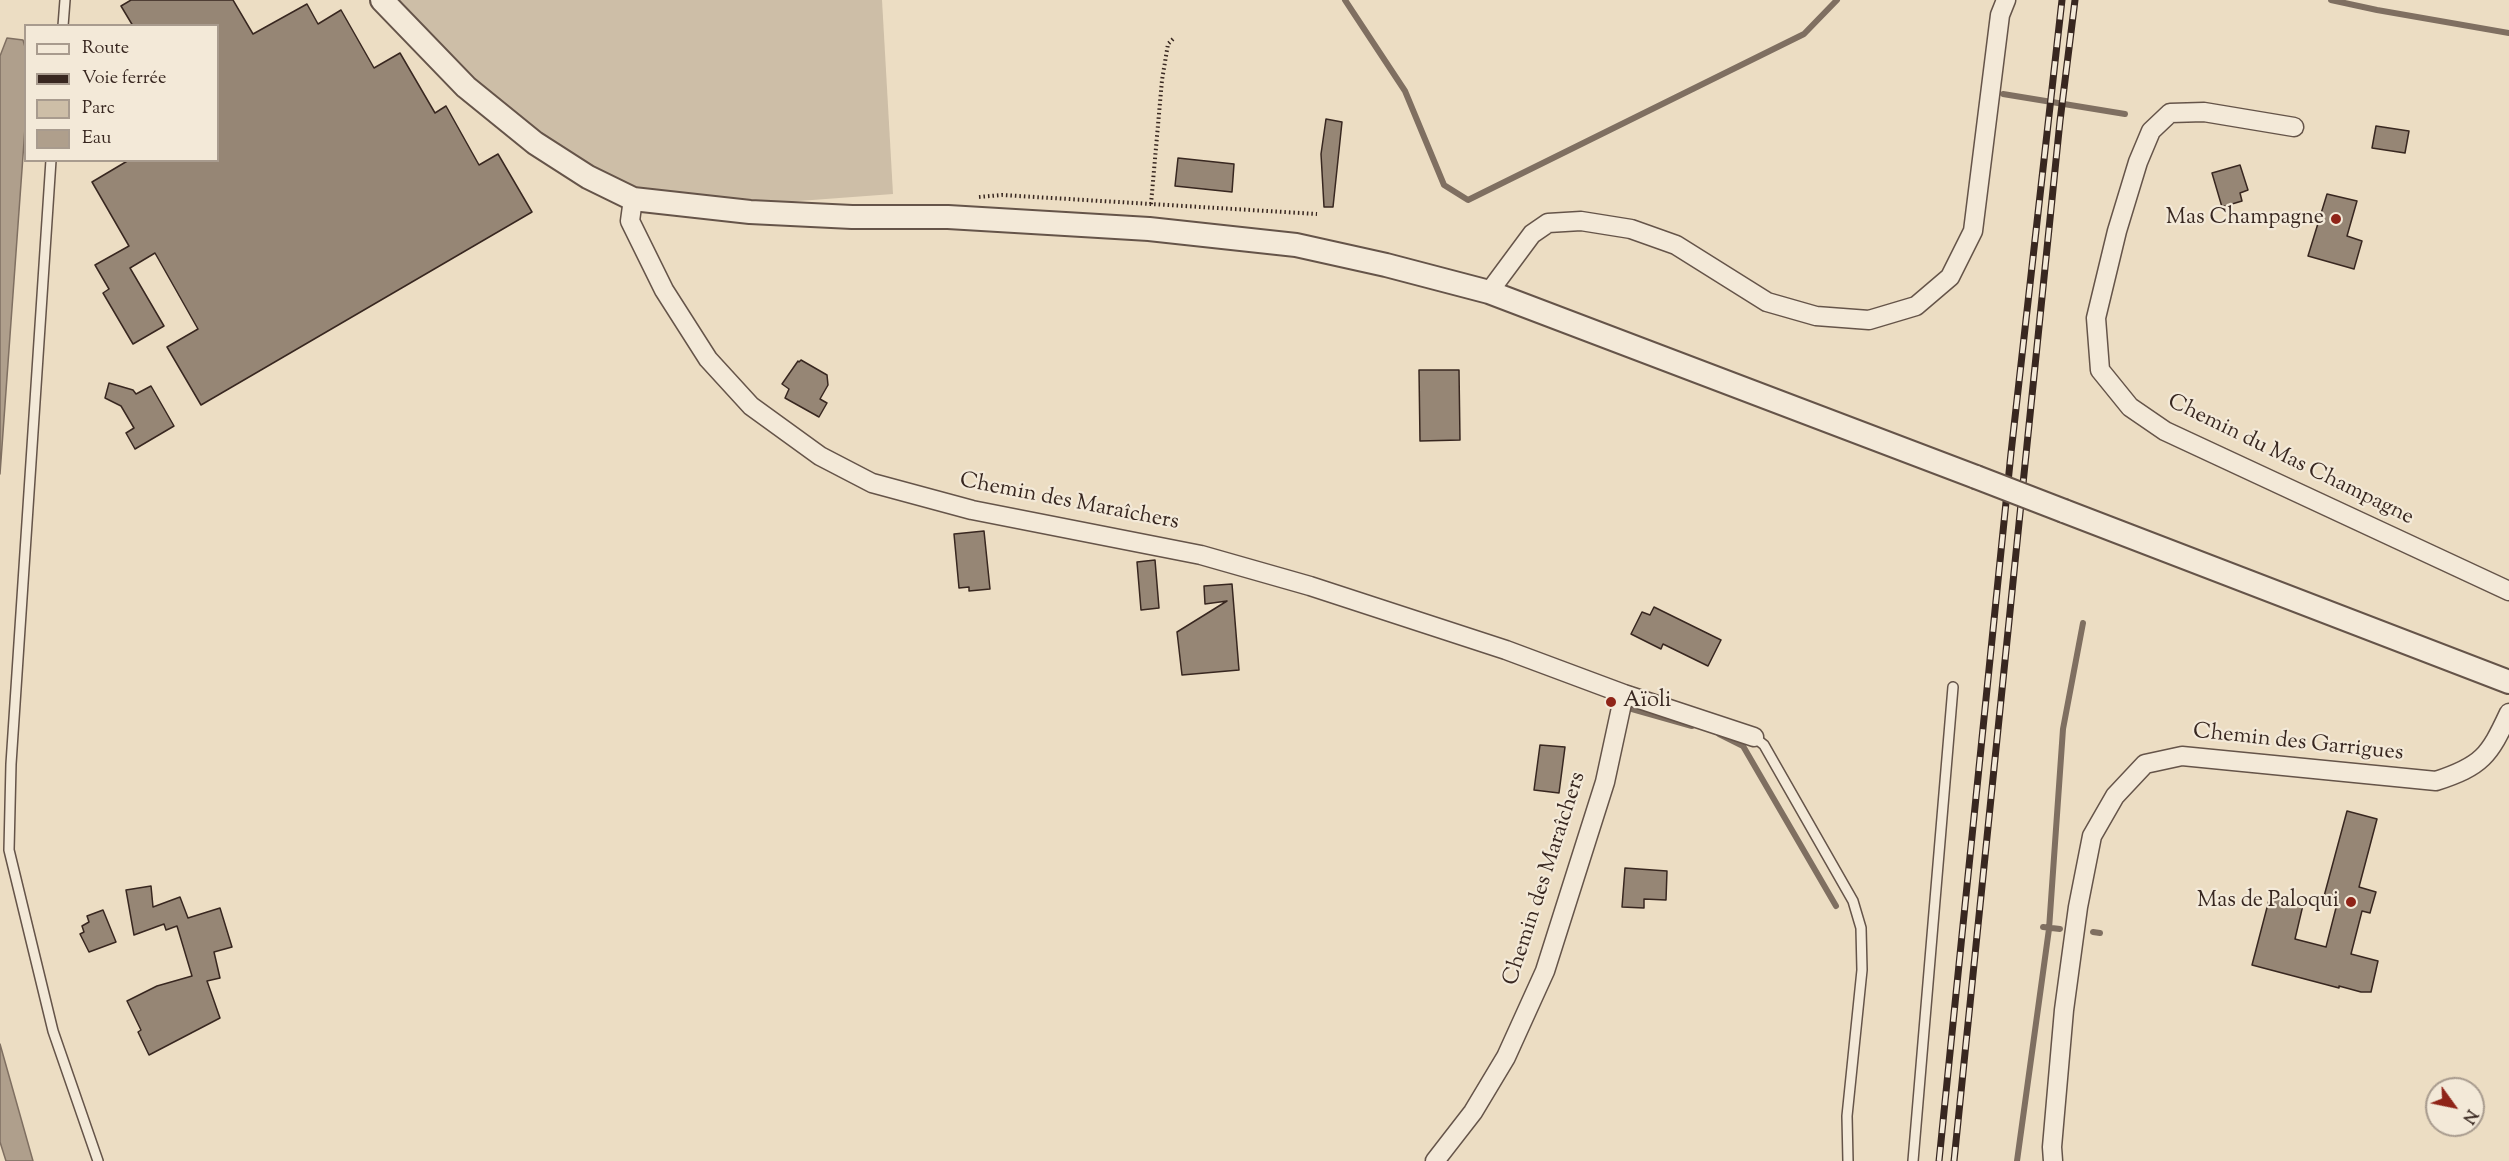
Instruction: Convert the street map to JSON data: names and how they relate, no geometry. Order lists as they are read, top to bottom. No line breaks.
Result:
{"streets":{"street":["Chemin du Mas Champagne","Chemin des Maraîchers","Chemin des Garrigues"]},"places":["Mas Champagne","Aïoli","Mas de Paloqui"],"legend":["Route","Voie ferrée","Parc","Eau"],"north":"bottom right"}
